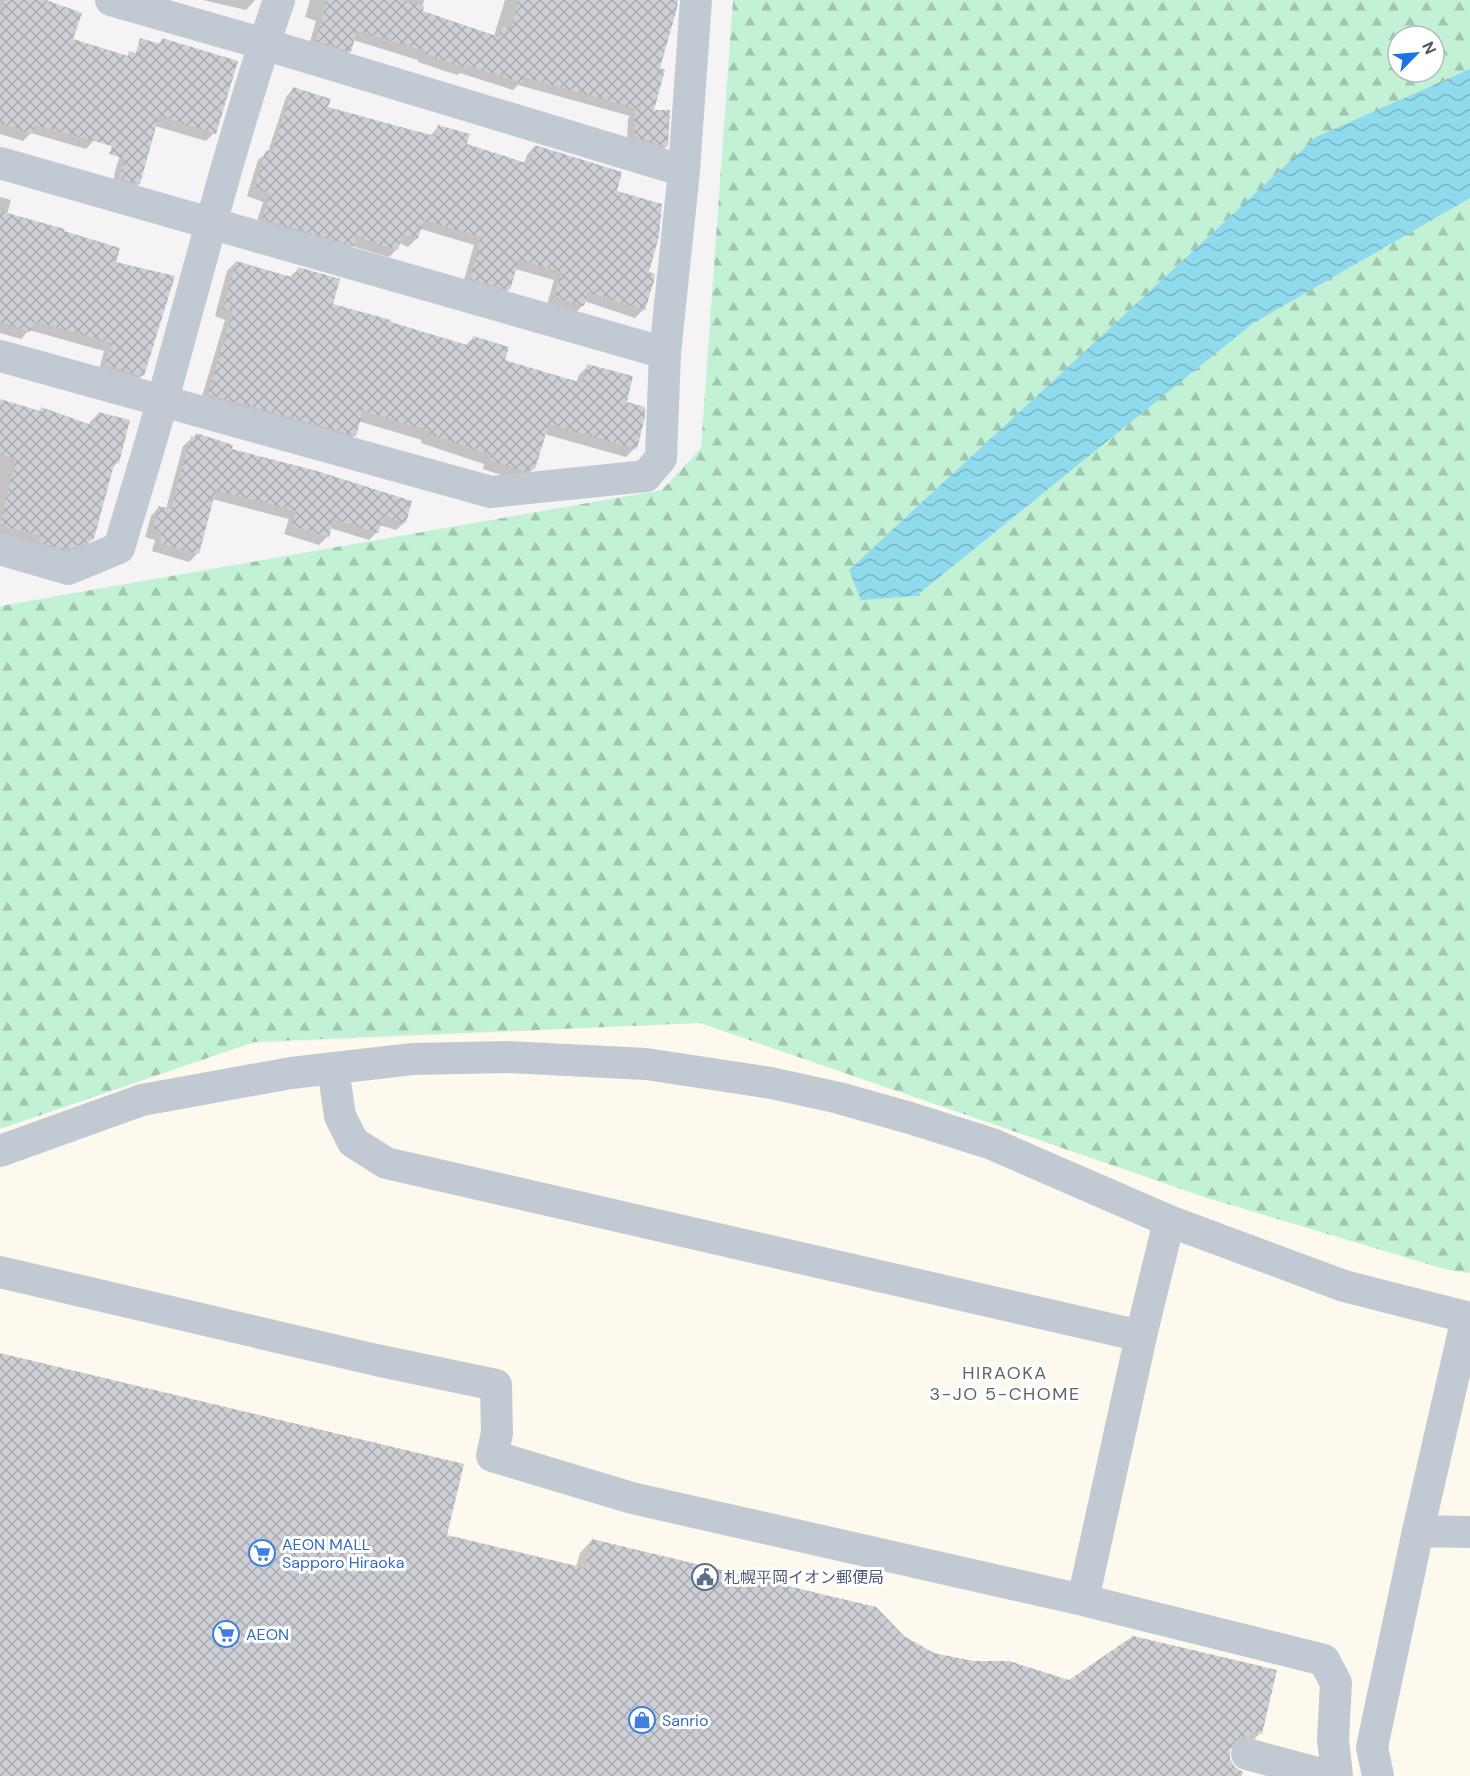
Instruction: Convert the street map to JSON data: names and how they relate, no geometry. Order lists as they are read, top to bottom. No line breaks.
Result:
{"districts":["HIRAOKA 3-JO 5-CHOME"],"places":{"supermarket":["AEON MALL Sapporo Hiraoka","AEON"],"public building":["札幌平岡イオン郵便局"],"shop":["Sanrio"]},"north":"top right"}
